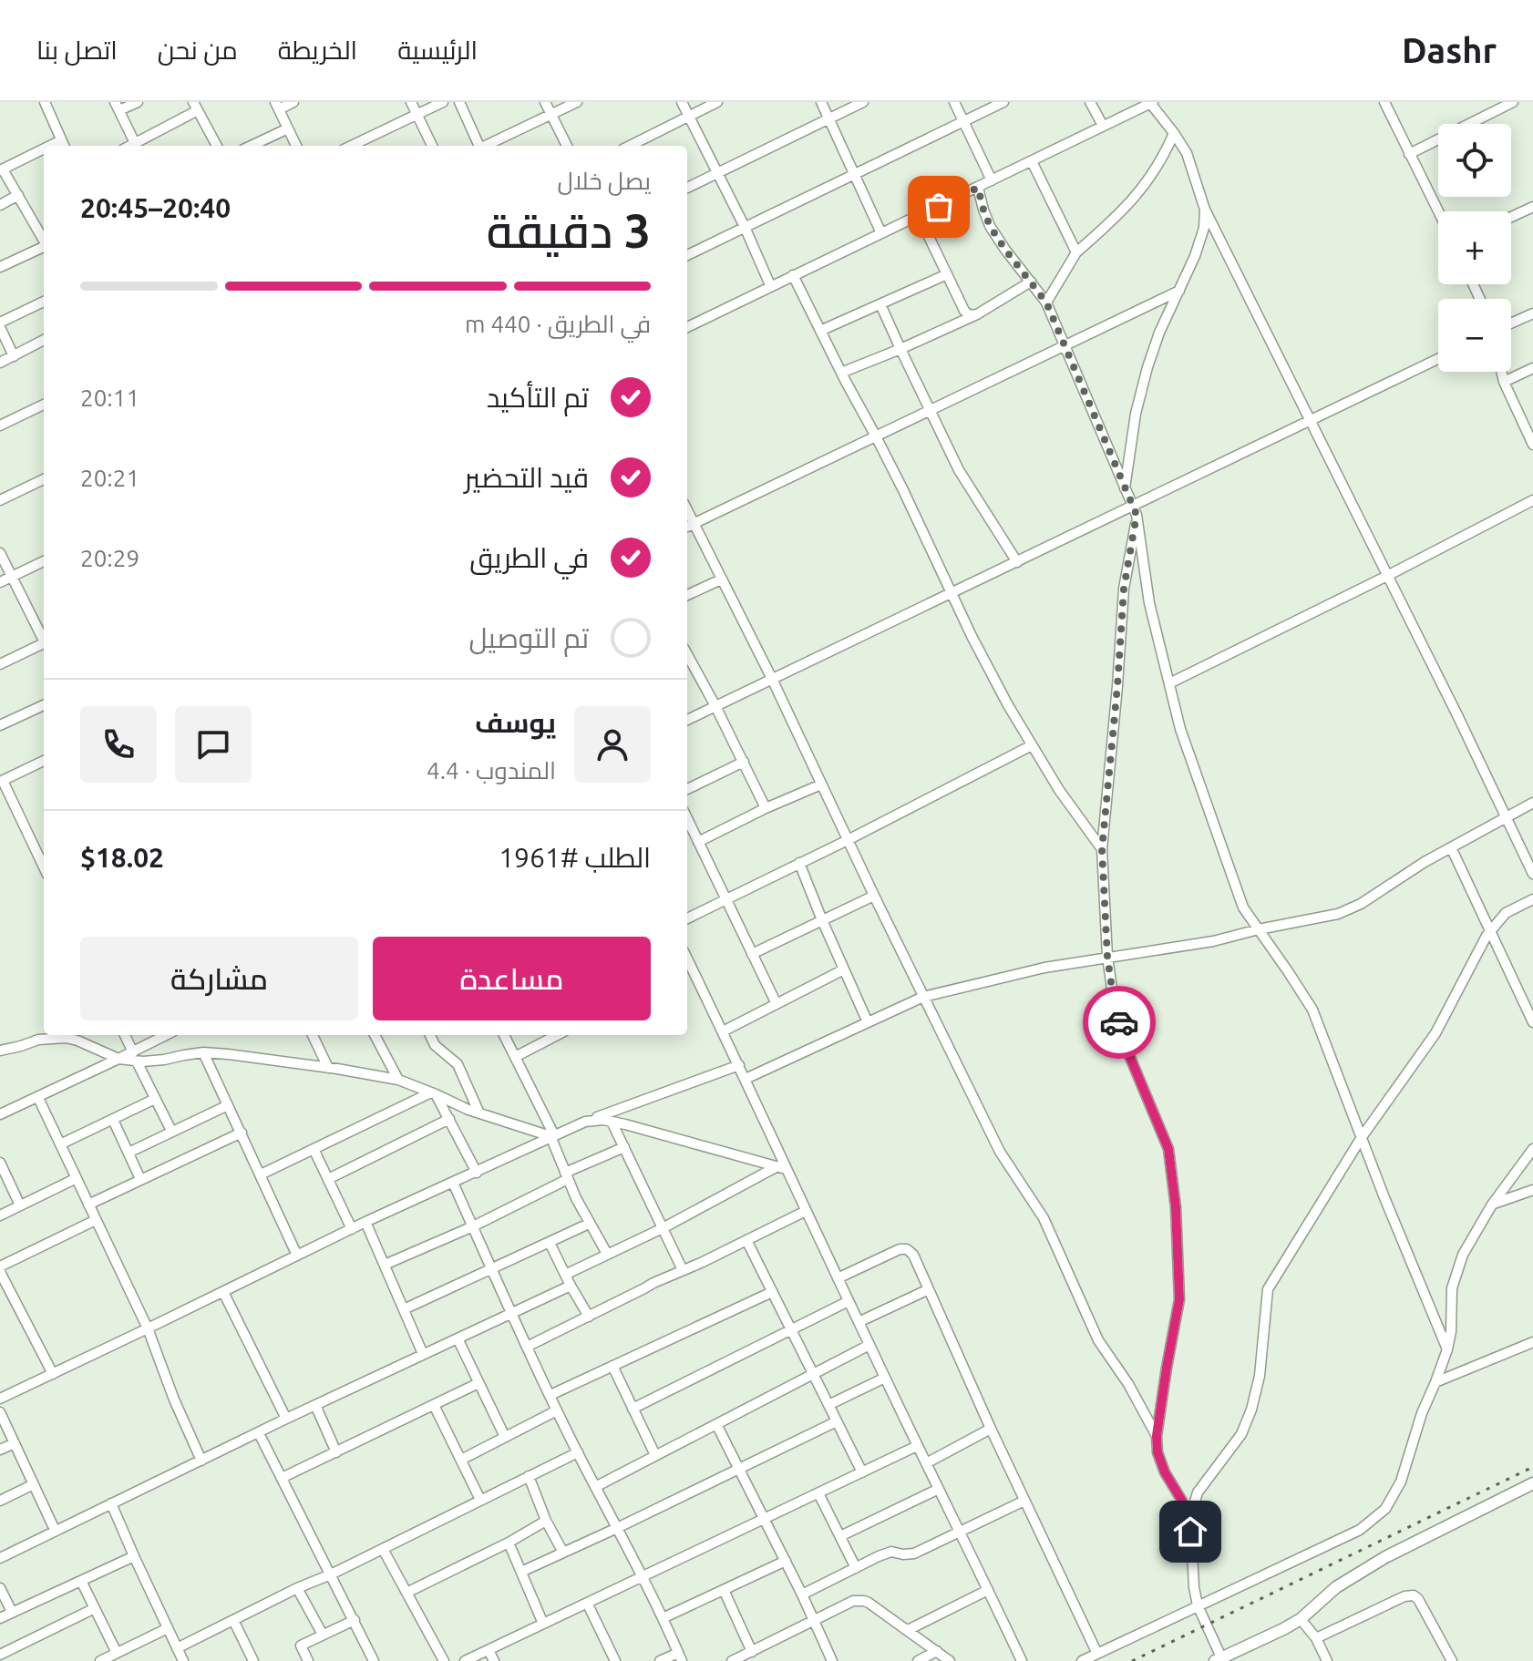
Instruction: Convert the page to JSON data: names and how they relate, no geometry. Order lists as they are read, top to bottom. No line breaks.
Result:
{"page":{"header":"Dashr","nav":["الرئيسية","الخريطة","من نحن","اتصل بنا"],"map_buttons":["+","−"],"heading":["3 دقيقة","يصل خلال","20:40–20:45"],"panel":["يوسف","المندوب · 4.4","الطلب #1961","$18.02"],"bar":"في الطريق · 440 m","list":[["تم التأكيد","20:11"],["قيد التحضير","20:21"],["في الطريق","20:29"],"تم التوصيل"],"buttons":["مساعدة","مشاركة"]}}
